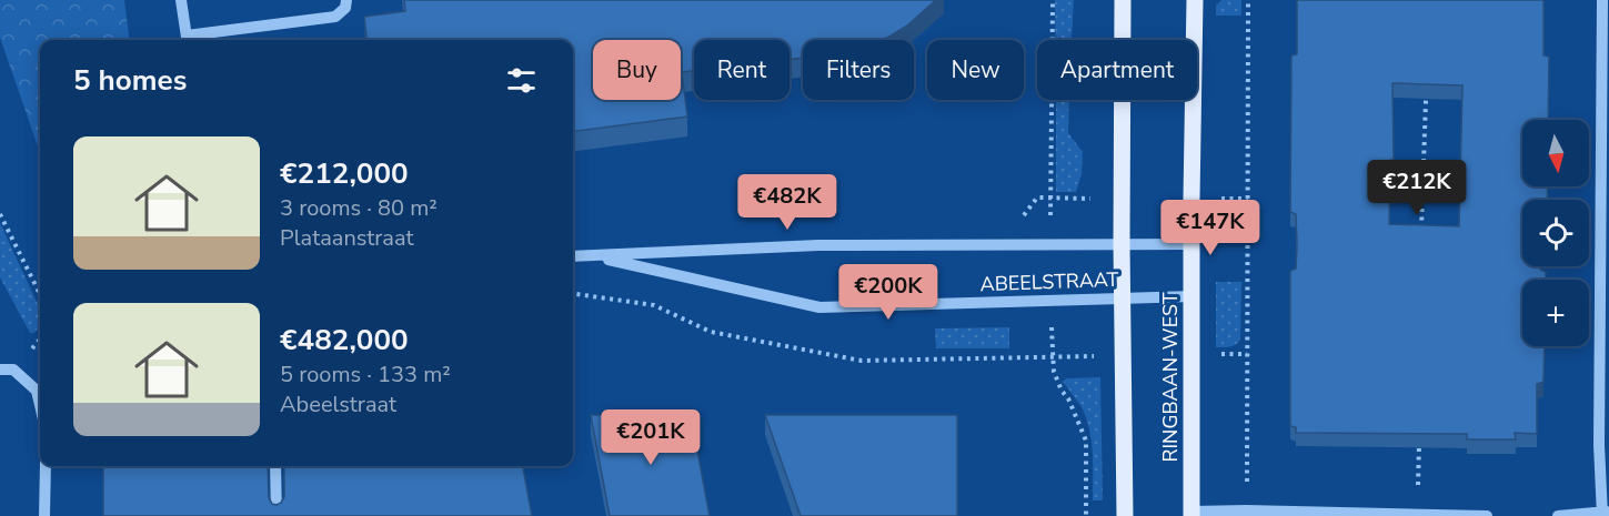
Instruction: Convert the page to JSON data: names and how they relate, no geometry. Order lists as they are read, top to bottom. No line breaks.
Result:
{"streets":{"main road":["RINGBAAN-WEST"],"street":["ABEELSTRAAT"]},"crossings":[["ABEELSTRAAT","RINGBAAN-WEST"]],"north":"bottom","page":{"chip":["Buy","Rent","Filters","New","Apartment"],"heading":"5 homes","map_buttons":"+","list":[{"name":"€212,000","note":"3 rooms · 80 m² · Plataanstraat"},{"name":"€482,000","note":"5 rooms · 133 m² · Abeelstraat"}],"price":["€212K","€482K","€147K","€200K","€201K"]}}
